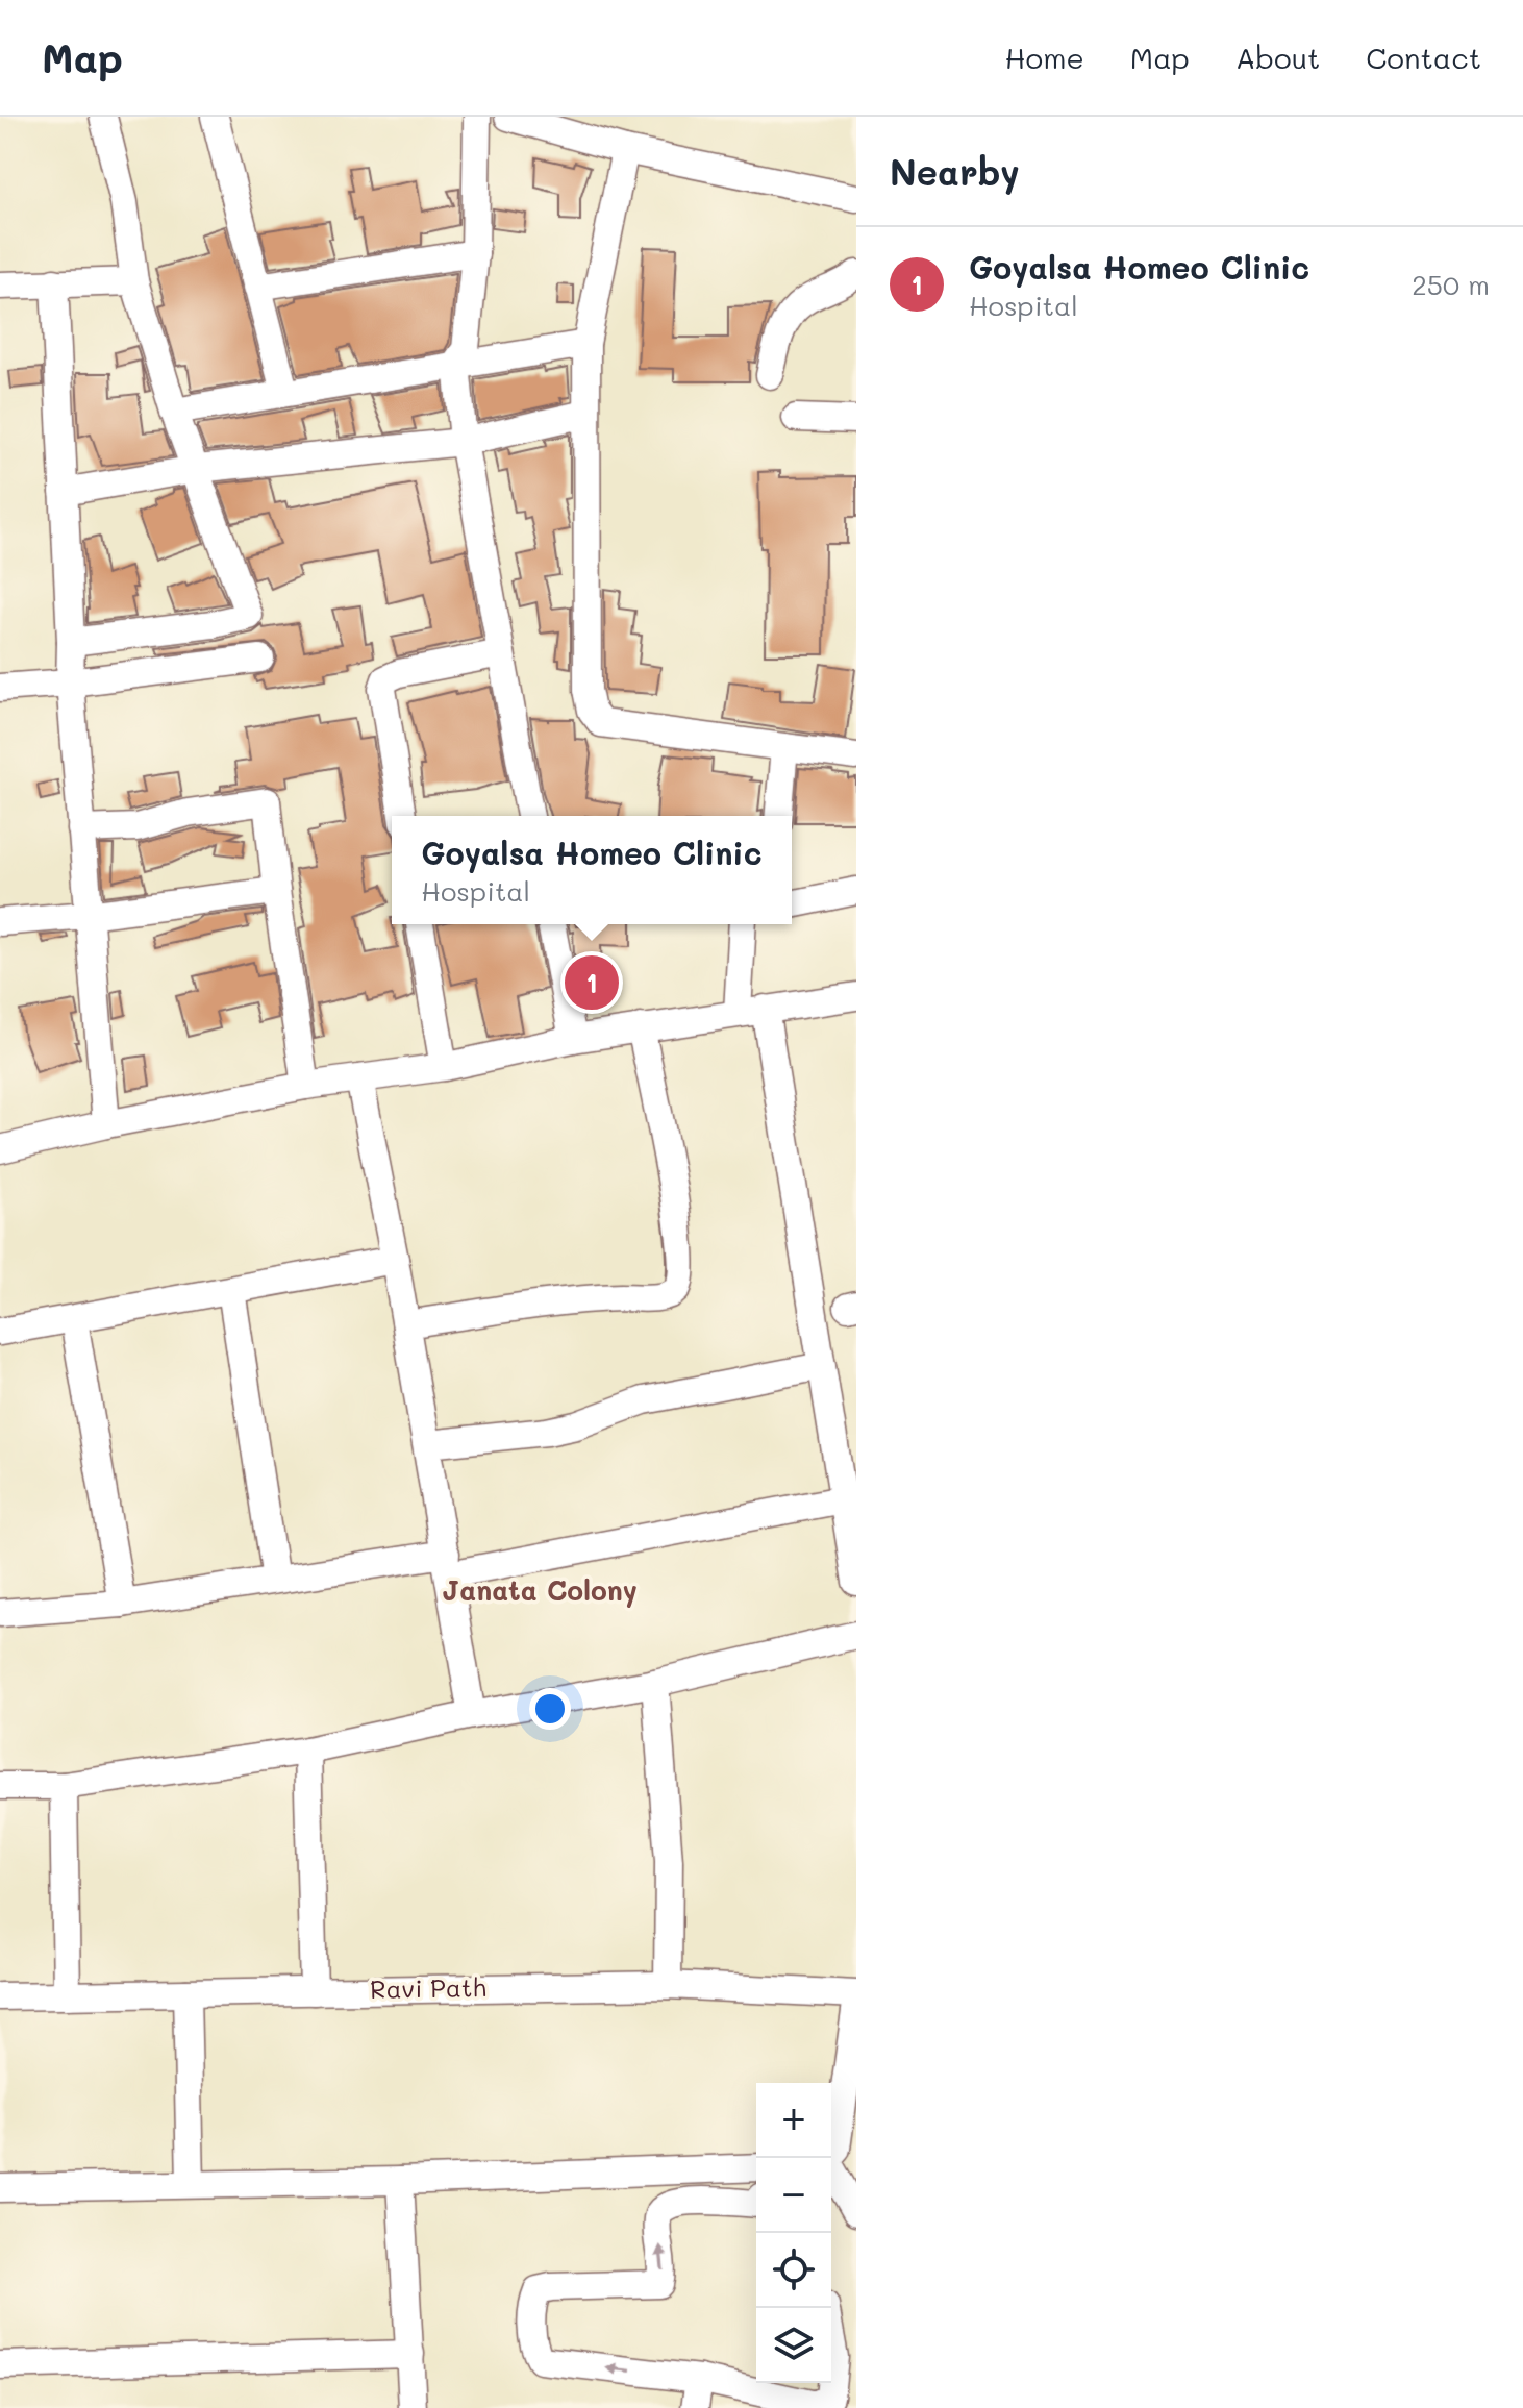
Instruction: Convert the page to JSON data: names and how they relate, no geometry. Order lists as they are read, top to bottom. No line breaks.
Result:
{"streets":{"street":["Ravi Path"]},"districts":["Janata Colony"],"page":{"header":"Map","nav":["Home","Map","About","Contact"],"heading":"Nearby","list":[{"mark":"1","name":"Goyalsa Homeo Clinic","note":"Hospital","value":"250 m"}],"popup":["Goyalsa Homeo Clinic","Hospital"],"pins":"1","map_buttons":["+","−"]}}
